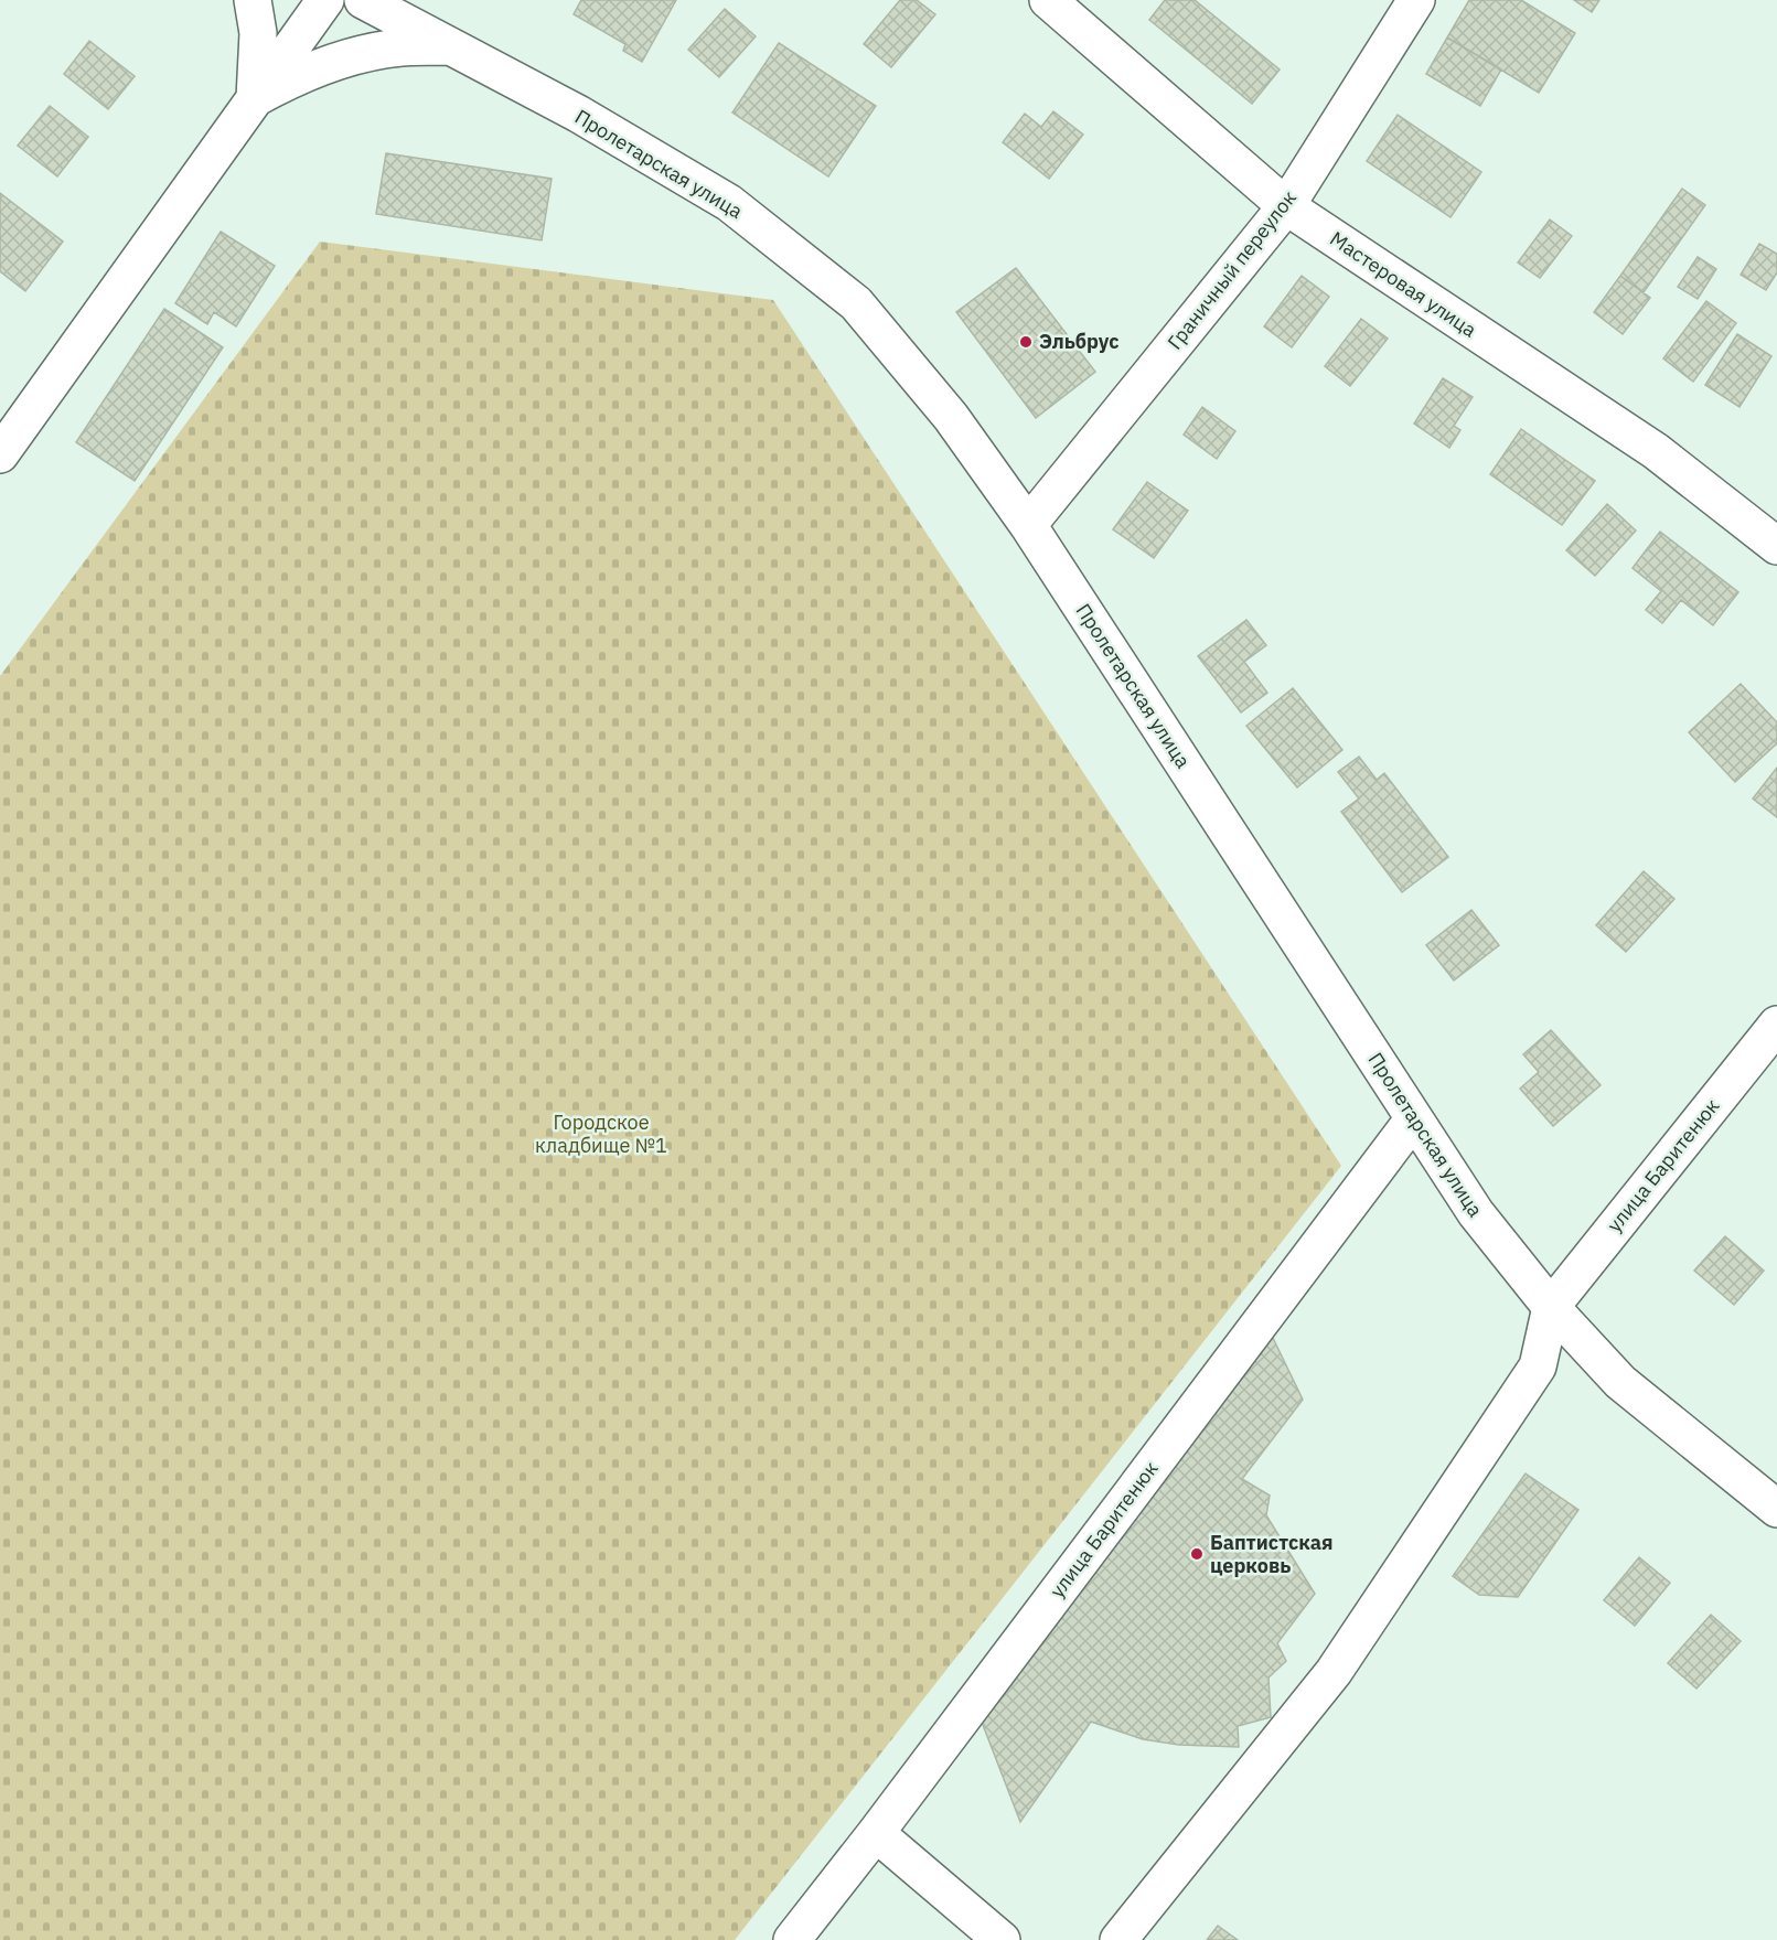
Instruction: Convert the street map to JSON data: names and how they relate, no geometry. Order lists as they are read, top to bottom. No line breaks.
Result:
{"streets":{"street":["Пролетарская улица","Граничный переулок","Мастеровая улица","улица Баритенюк"]},"crossings":[["Пролетарская улица","Граничный переулок"],["Пролетарская улица","улица Баритенюк"],["Граничный переулок","Мастеровая улица"]],"parks":["Городское кладбище №1"],"places":["Эльбрус","Баптистская церковь"]}
